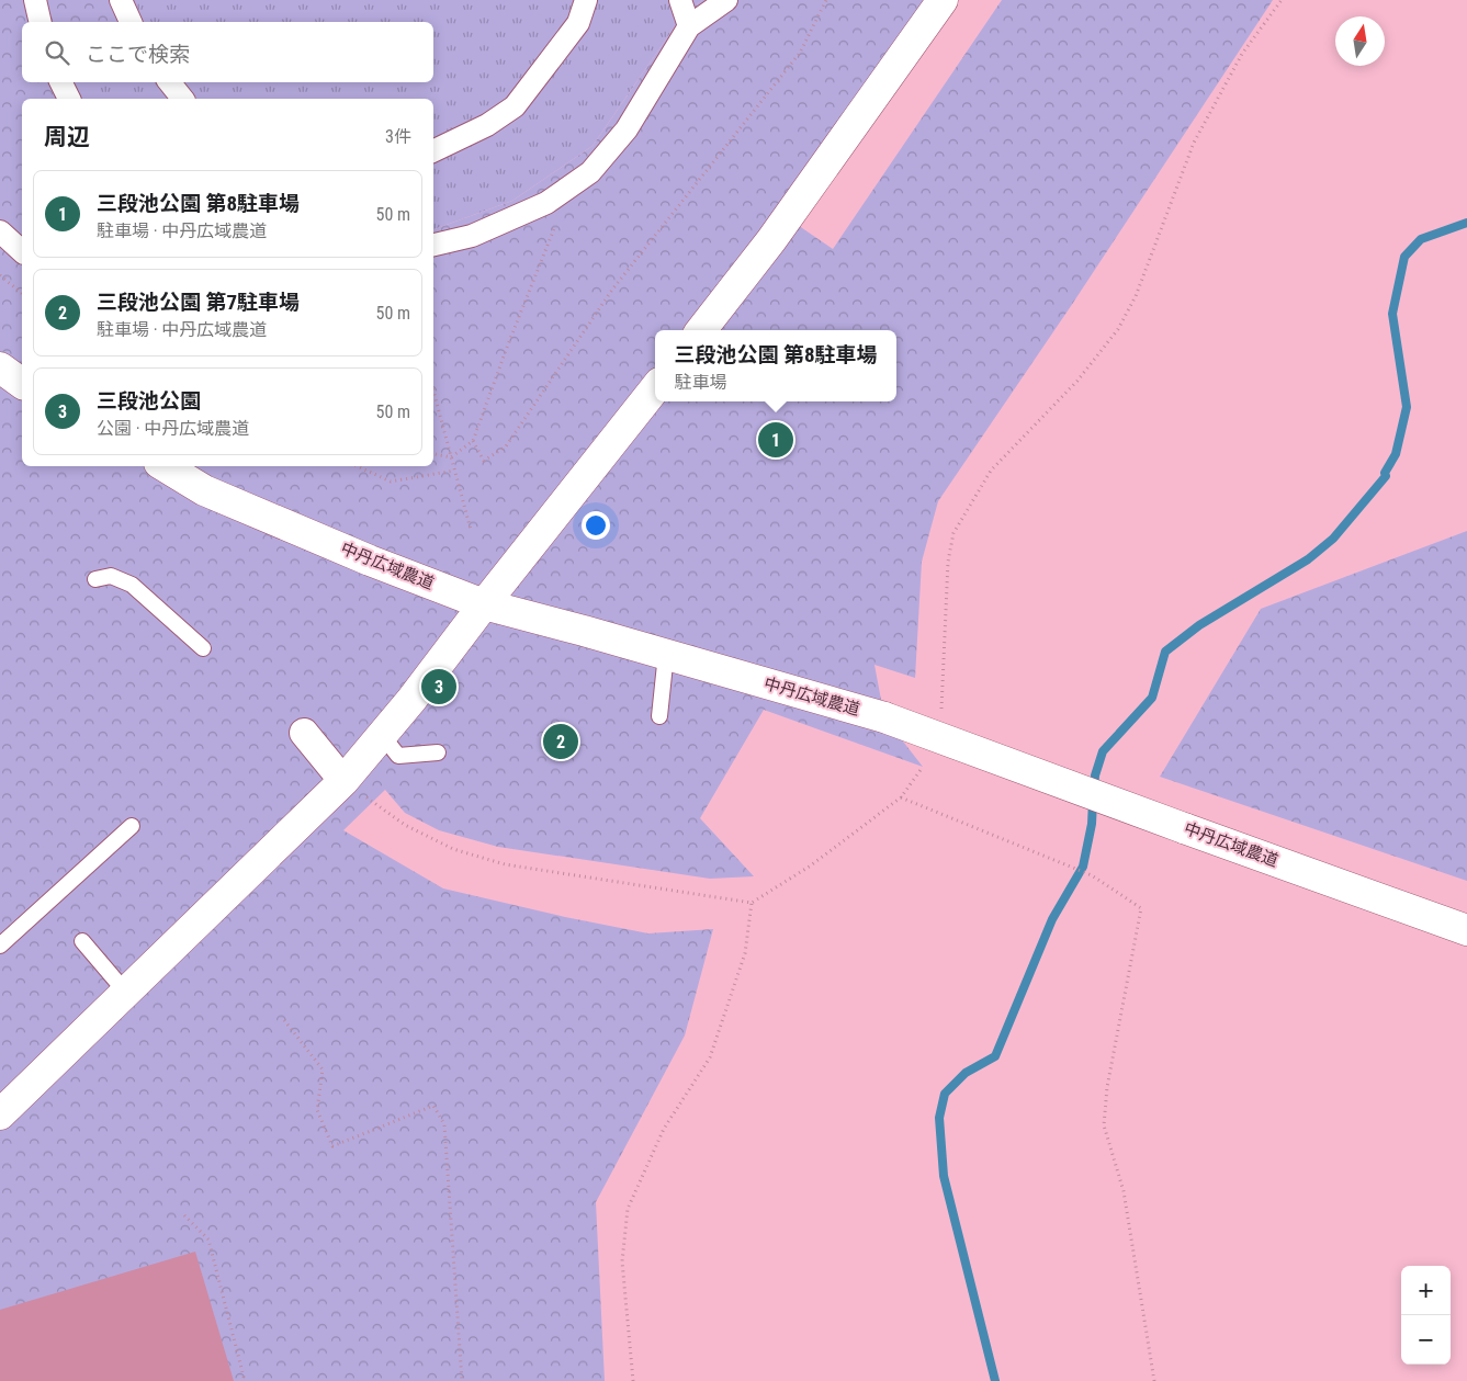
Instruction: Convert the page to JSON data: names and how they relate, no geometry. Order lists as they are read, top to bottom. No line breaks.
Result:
{"streets":{"street":["中丹広域農道"]},"north":"top","page":{"search":"ここで検索","heading":["周辺","3件"],"list":[{"mark":"1","name":"三段池公園 第8駐車場","note":"駐車場 · 中丹広域農道","value":"50 m"},{"mark":"2","name":"三段池公園 第7駐車場","note":"駐車場 · 中丹広域農道","value":"50 m"},{"mark":"3","name":"三段池公園","note":"公園 · 中丹広域農道","value":"50 m"}],"popup":["三段池公園 第8駐車場","駐車場"],"pins":["1","3","2"],"map_buttons":["+","−"]}}
